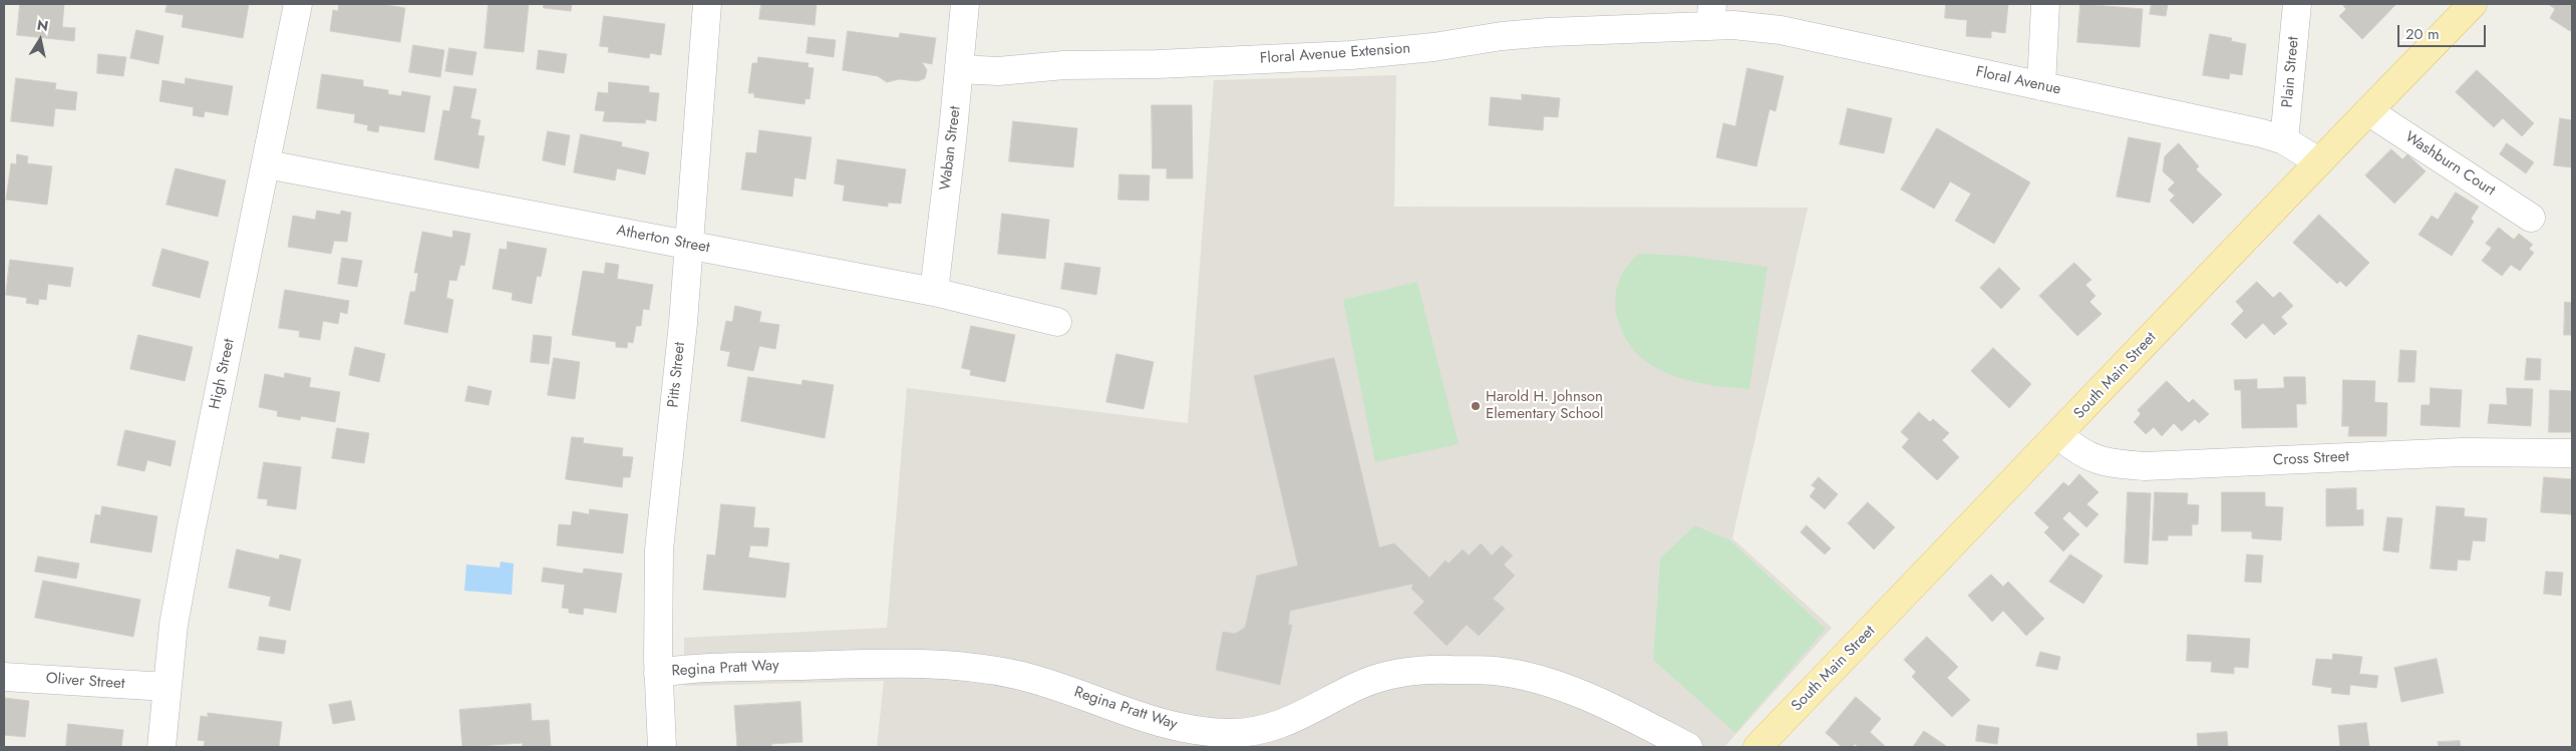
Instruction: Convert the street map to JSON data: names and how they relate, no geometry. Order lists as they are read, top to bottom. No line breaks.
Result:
{"streets":{"main road":["South Main Street"],"street":["Floral Avenue Extension","Plain Street","Floral Avenue","Waban Street","Washburn Court","Atherton Street","High Street","Pitts Street","Cross Street","Regina Pratt Way","Oliver Street"]},"crossings":[["Floral Avenue Extension","Floral Avenue"],["Floral Avenue Extension","Waban Street"],["Plain Street","Floral Avenue"],["Floral Avenue","South Main Street"],["Waban Street","Atherton Street"],["Washburn Court","South Main Street"],["Atherton Street","High Street"],["Atherton Street","Pitts Street"],["High Street","Oliver Street"],["Pitts Street","Regina Pratt Way"],["South Main Street","Cross Street"]],"places":["Harold H. Johnson Elementary School"],"scale_bar":"20 m","north":"top"}
